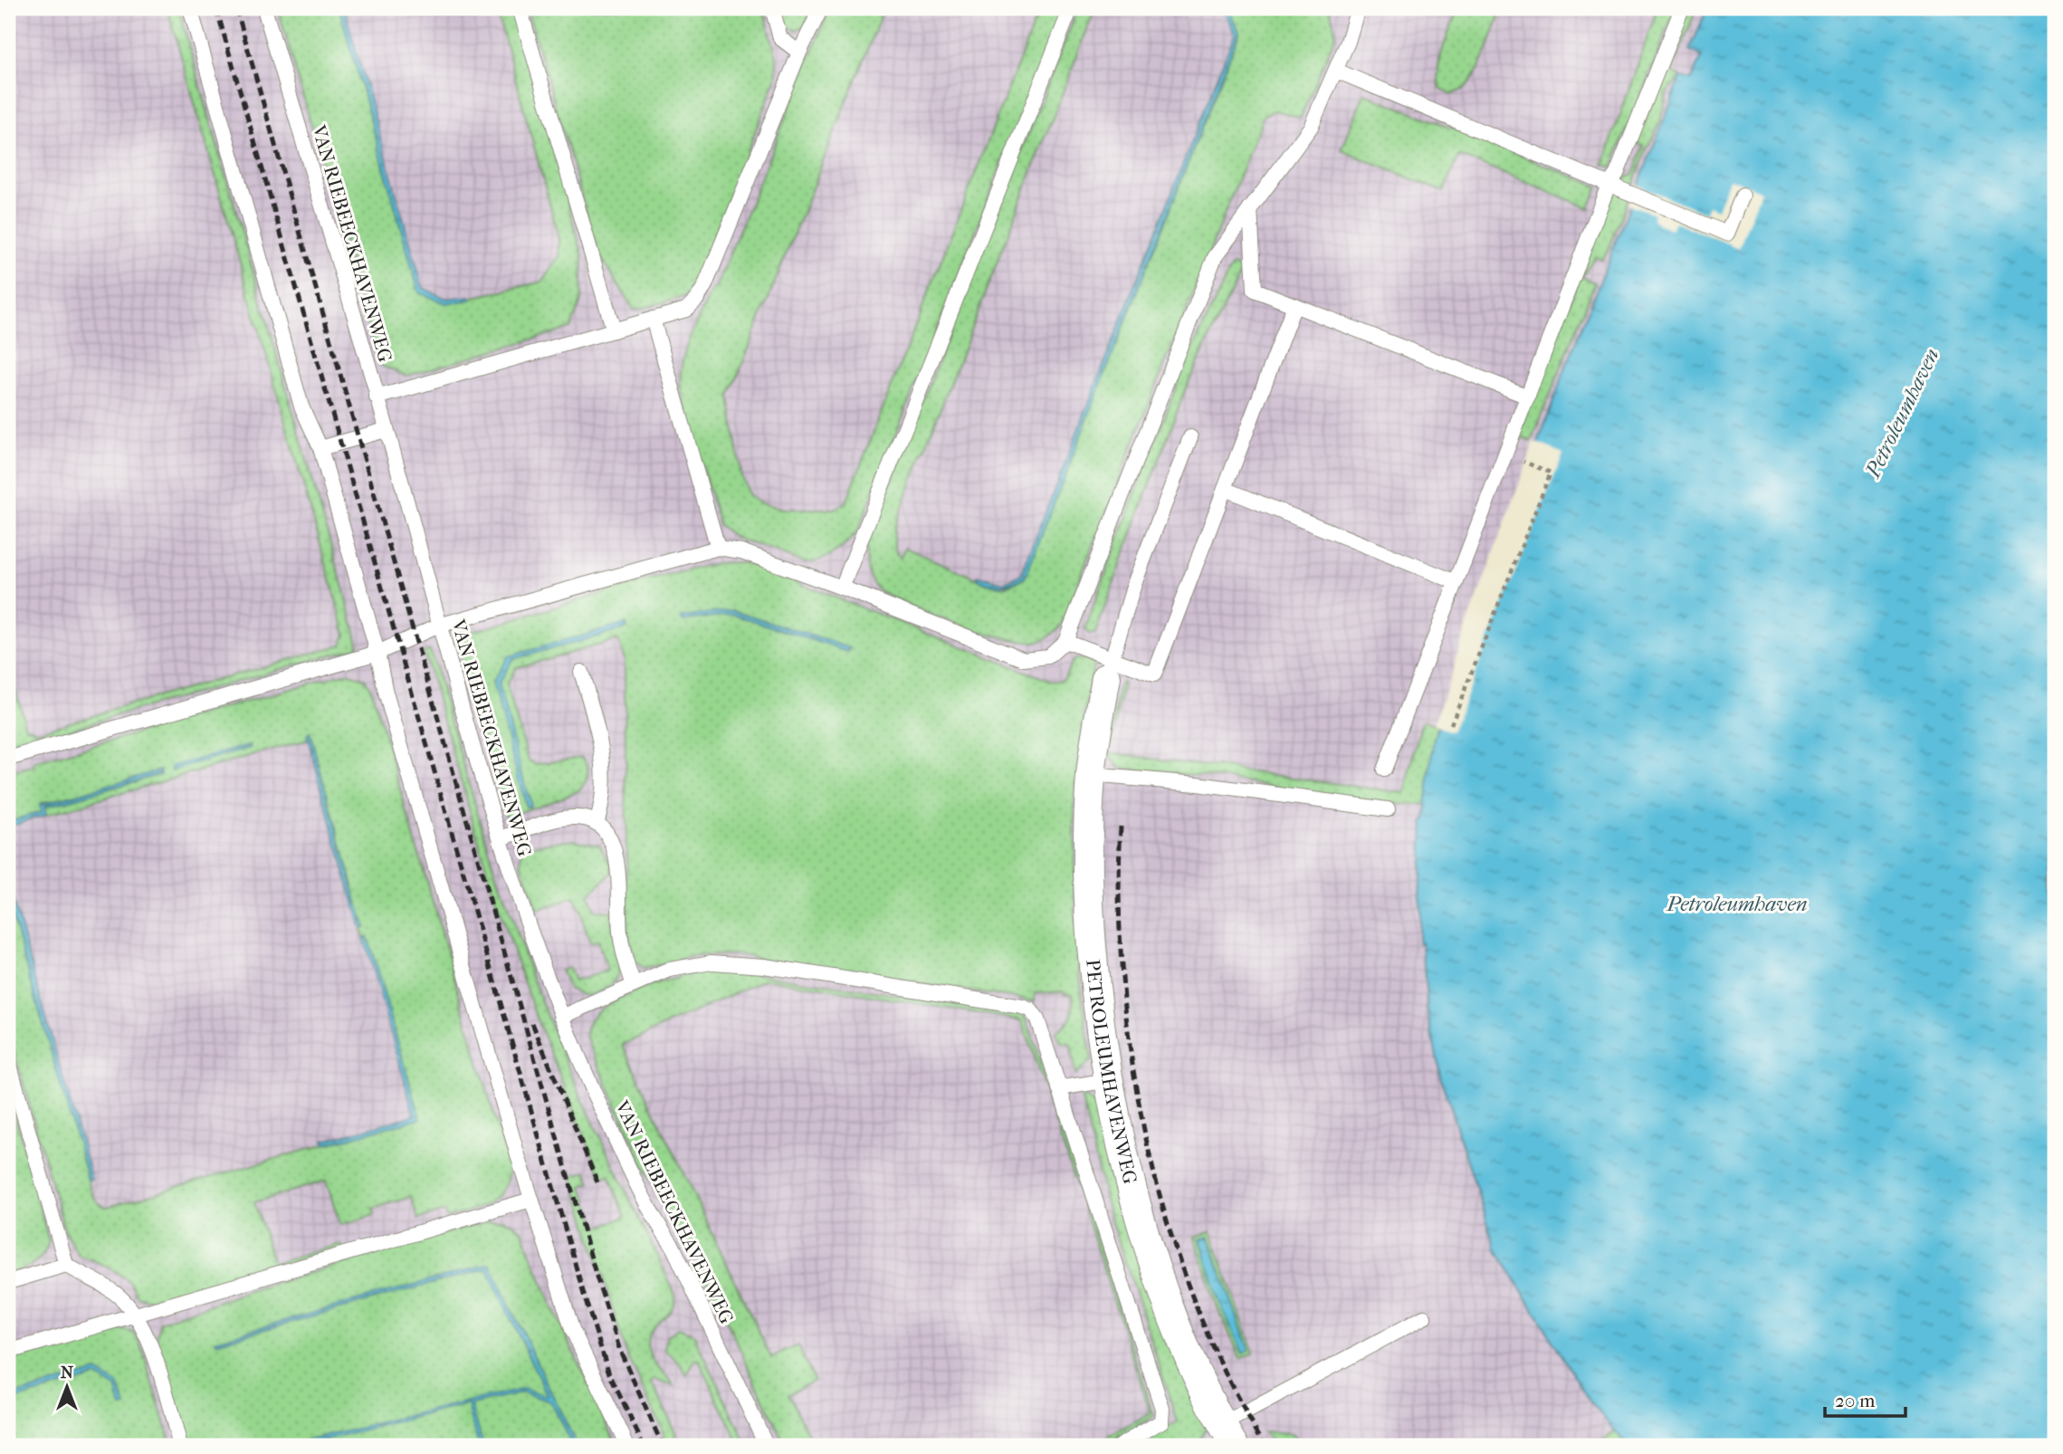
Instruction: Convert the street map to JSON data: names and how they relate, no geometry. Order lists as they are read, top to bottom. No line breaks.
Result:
{"streets":{"street":["PETROLEUMHAVENWEG"],"lane":["VAN RIEBEECKHAVENWEG"]},"water":["Petroleumhaven"],"scale_bar":"20 m","north":"top"}
